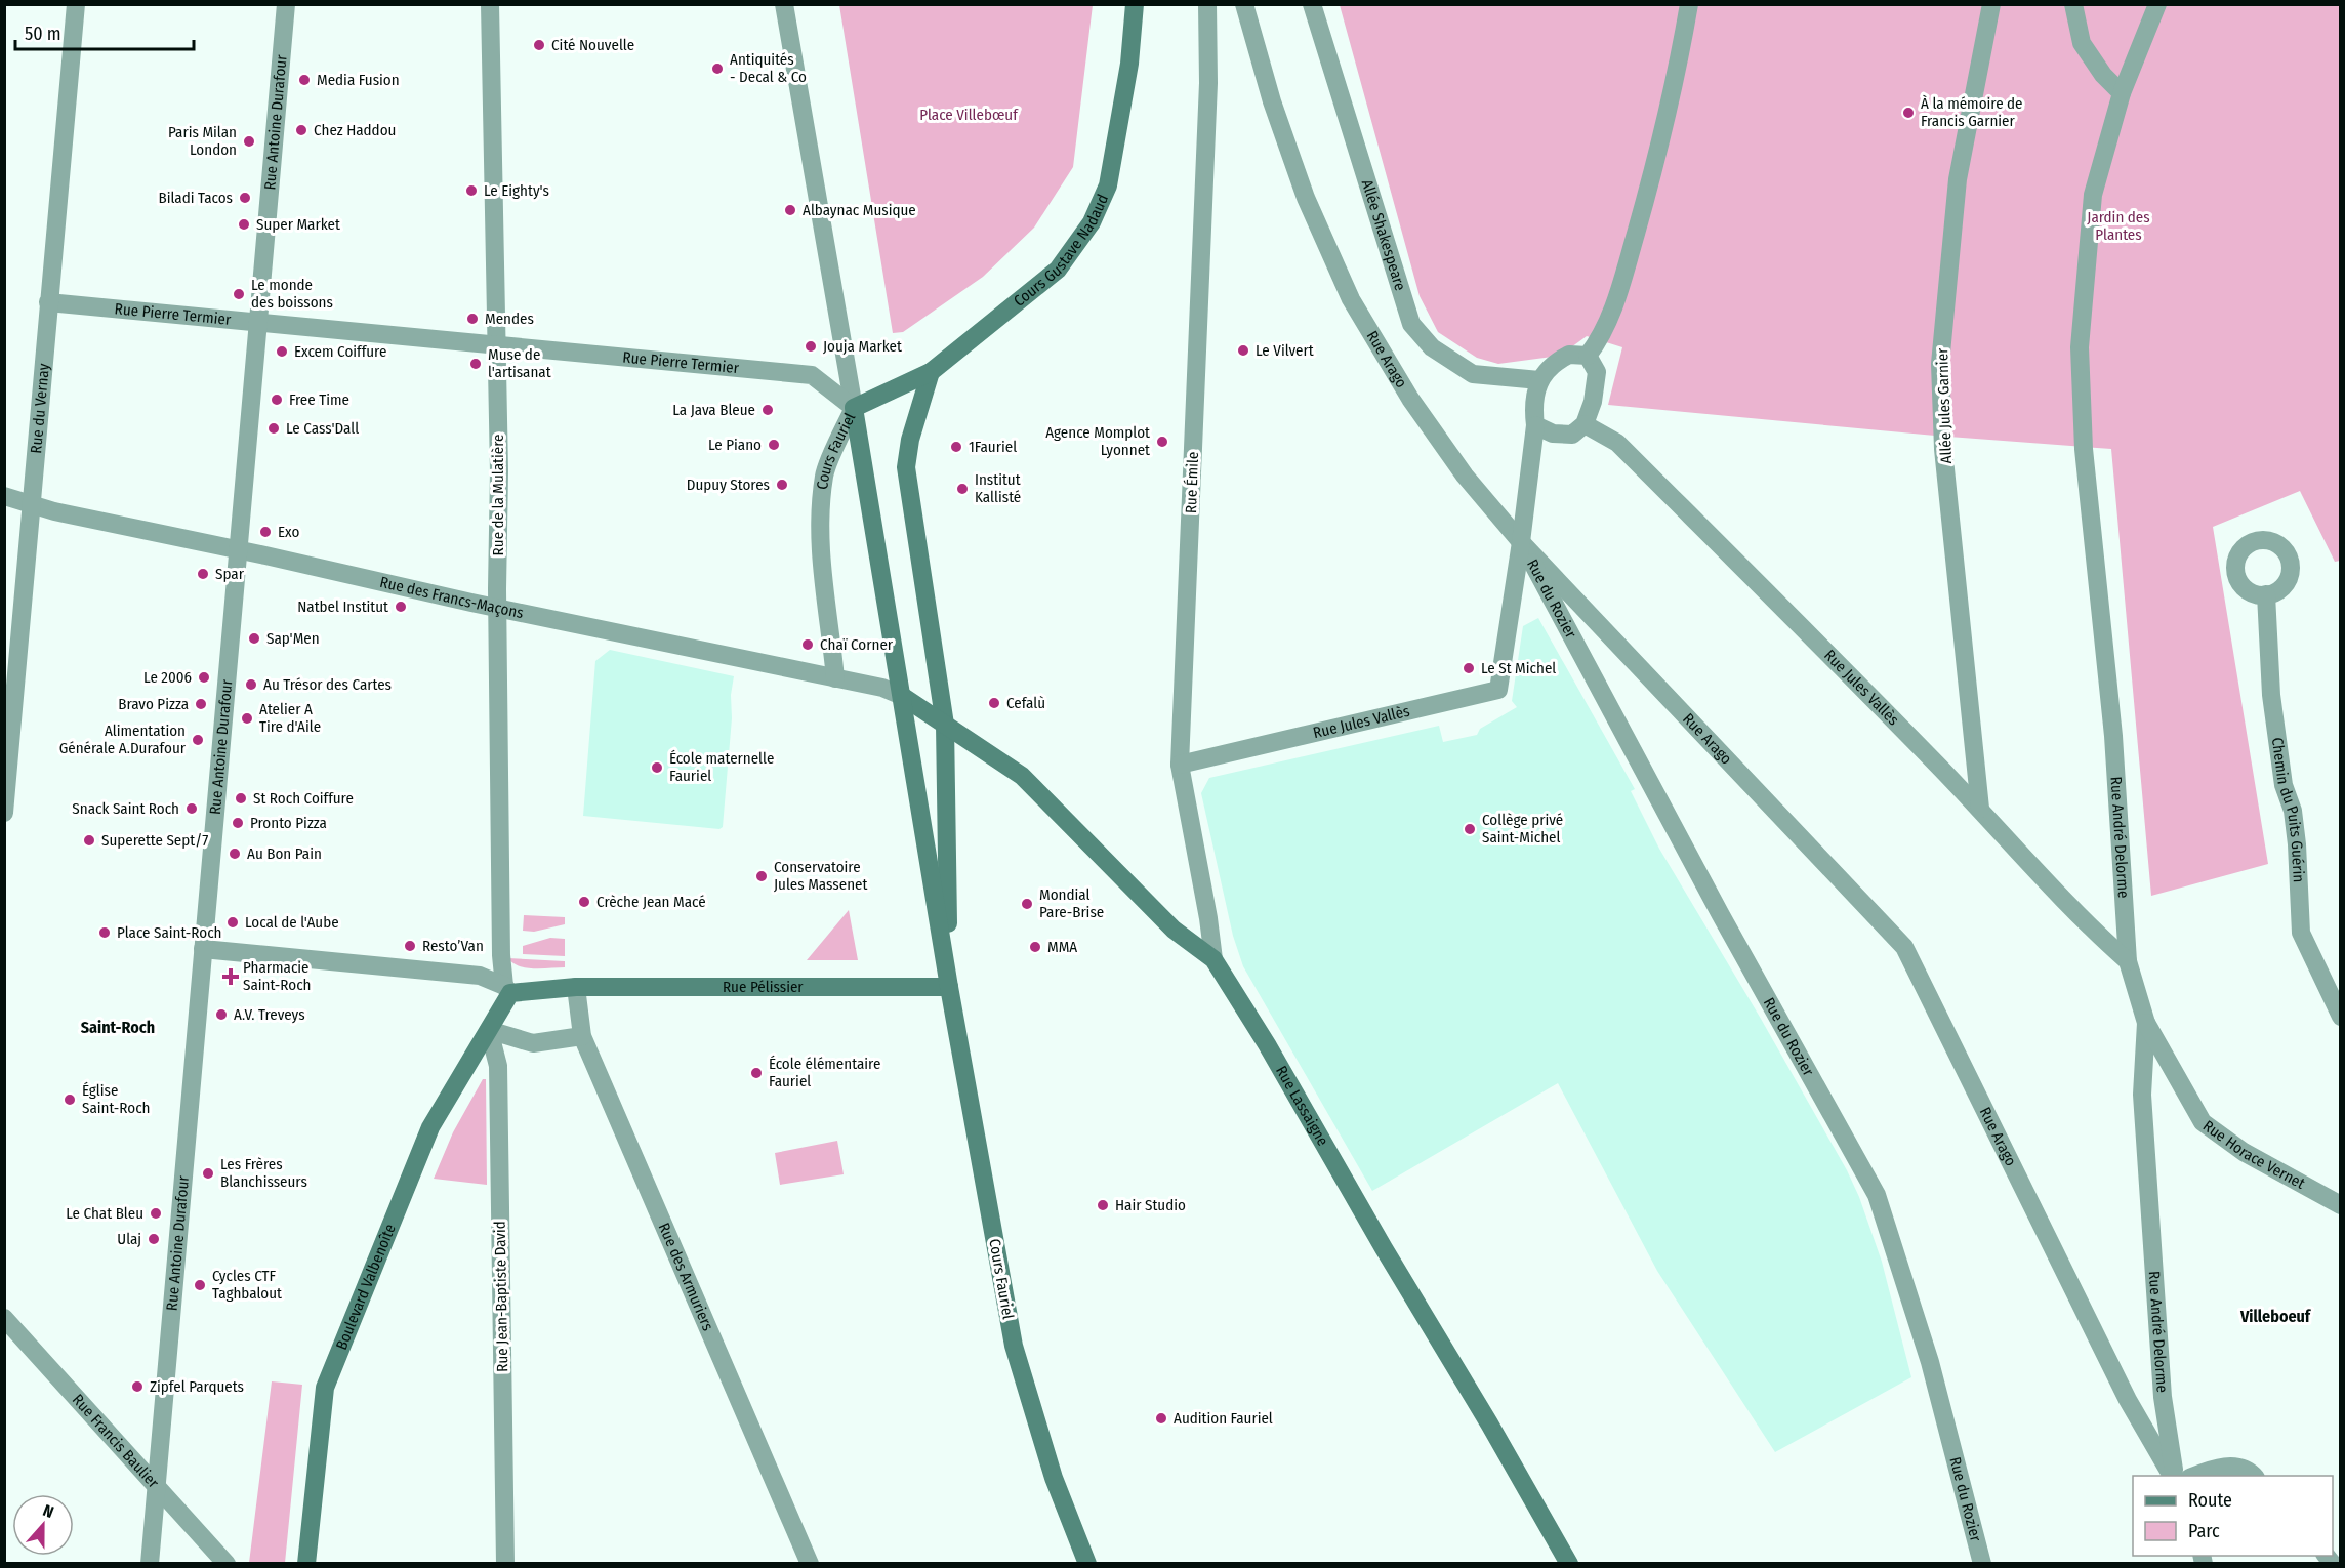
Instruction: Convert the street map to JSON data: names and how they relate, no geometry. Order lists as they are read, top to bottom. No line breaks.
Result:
{"streets":{"main road":["Cours Gustave Nadaud","Cours Fauriel","Rue Pélissier","Rue Lassaigne","Boulevard Valbenoîte"],"street":["Rue Antoine Durafour","Allée Shakespeare","Rue Pierre Termier","Rue Arago","Allée Jules Garnier","Rue du Vernay","Rue Émile","Rue de la Mulatière","Rue des Francs-Maçons","Rue du Rozier","Rue Jules Vallès","Chemin du Puits Guérin","Rue André Delorme","Rue Horace Vernet","Rue des Armuriers","Rue Jean-Baptiste David","Rue Francis Baulier"]},"crossings":[["Rue Antoine Durafour","Rue Pierre Termier"],["Rue Antoine Durafour","Rue des Francs-Maçons"],["Rue Antoine Durafour","Rue Francis Baulier"],["Allée Shakespeare","Rue Jules Vallès"],["Cours Gustave Nadaud","Rue Pierre Termier"],["Cours Gustave Nadaud","Cours Fauriel"],["Rue Pierre Termier","Rue du Vernay"],["Rue Pierre Termier","Cours Fauriel"],["Rue Pierre Termier","Rue de la Mulatière"],["Rue Arago","Rue du Rozier"],["Rue Arago","Rue Jules Vallès"],["Allée Jules Garnier","Rue Jules Vallès"],["Rue du Vernay","Rue des Francs-Maçons"],["Cours Fauriel","Rue des Francs-Maçons"],["Cours Fauriel","Rue Pélissier"],["Cours Fauriel","Rue Lassaigne"],["Rue Émile","Rue Jules Vallès"],["Rue Émile","Rue Lassaigne"],["Rue de la Mulatière","Rue des Francs-Maçons"],["Rue de la Mulatière","Rue Pélissier"],["Rue de la Mulatière","Boulevard Valbenoîte"],["Rue du Rozier","Rue Jules Vallès"],["Rue Jules Vallès","Rue André Delorme"],["Rue André Delorme","Rue Horace Vernet"],["Rue Pélissier","Rue des Armuriers"],["Rue Pélissier","Boulevard Valbenoîte"],["Boulevard Valbenoîte","Rue Jean-Baptiste David"]],"districts":["Saint-Roch","Villeboeuf"],"parks":["Place Villebœuf","Jardin des Plantes"],"places":{"other":["Cité Nouvelle","Antiquités - Decal & Co","Media Fusion","À la mémoire de Francis Garnier","Chez Haddou","Paris Milan London","Le Eighty's","Biladi Tacos","Albaynac Musique","Super Market","Le monde des boissons","Mendes","Jouja Market","Le Vilvert","Excem Coiffure","Muse de l'artisanat","Free Time","La Java Bleue","Le Cass'Dall","Agence Momplot Lyonnet","Le Piano","1Fauriel","Dupuy Stores","Institut Kallisté","Exo","Spar","Natbel Institut","Sap'Men","Chaï Corner","Le St Michel","Le 2006","Au Trésor des Cartes","Cefalù","Bravo Pizza","Atelier A Tire d'Aile","Alimentation Générale A.Durafour","École maternelle Fauriel","St Roch Coiffure","Snack Saint Roch","Pronto Pizza","Collège privé Saint-Michel","Superette Sept/7","Au Bon Pain","Conservatoire Jules Massenet","Crèche Jean Macé","Mondial Pare-Brise","Local de l'Aube","Place Saint-Roch","Resto’Van","MMA","A.V. Treveys","École élémentaire Fauriel","Église Saint-Roch","Les Frères Blanchisseurs","Hair Studio","Le Chat Bleu","Ulaj","Cycles CTF Taghbalout","Zipfel Parquets","Audition Fauriel"],"health":["Pharmacie Saint-Roch"]},"legend":["Route","Parc"],"scale_bar":"50 m","north":"top"}
